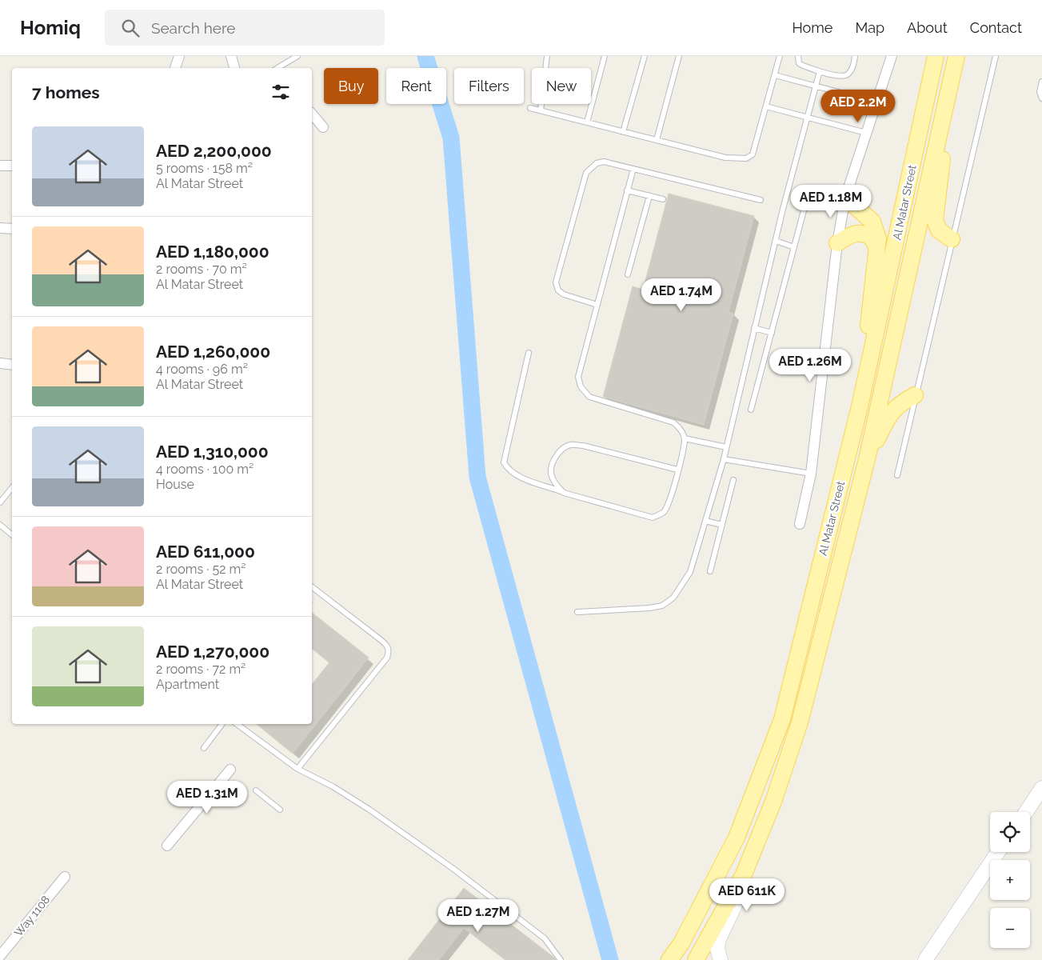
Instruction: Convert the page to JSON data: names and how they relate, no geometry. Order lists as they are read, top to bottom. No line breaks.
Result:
{"streets":{"main road":["Al Matar Street"],"street":["Way 1108"]},"page":{"header":"Homiq","search":"Search here","nav":["Home","Map","About","Contact"],"chip":["Buy","Rent","Filters","New"],"heading":"7 homes","price":["AED 2.2M","AED 1.18M","AED 1.74M","AED 1.26M","AED 1.31M","AED 611K","AED 1.27M"],"list":[{"name":"AED 2,200,000","note":"5 rooms · 158 m² · Al Matar Street"},{"name":"AED 1,180,000","note":"2 rooms · 70 m² · Al Matar Street"},{"name":"AED 1,260,000","note":"4 rooms · 96 m² · Al Matar Street"},{"name":"AED 1,310,000","note":"4 rooms · 100 m² · House"},{"name":"AED 611,000","note":"2 rooms · 52 m² · Al Matar Street"},{"name":"AED 1,270,000","note":"2 rooms · 72 m² · Apartment"}],"map_buttons":["+","−"]}}
